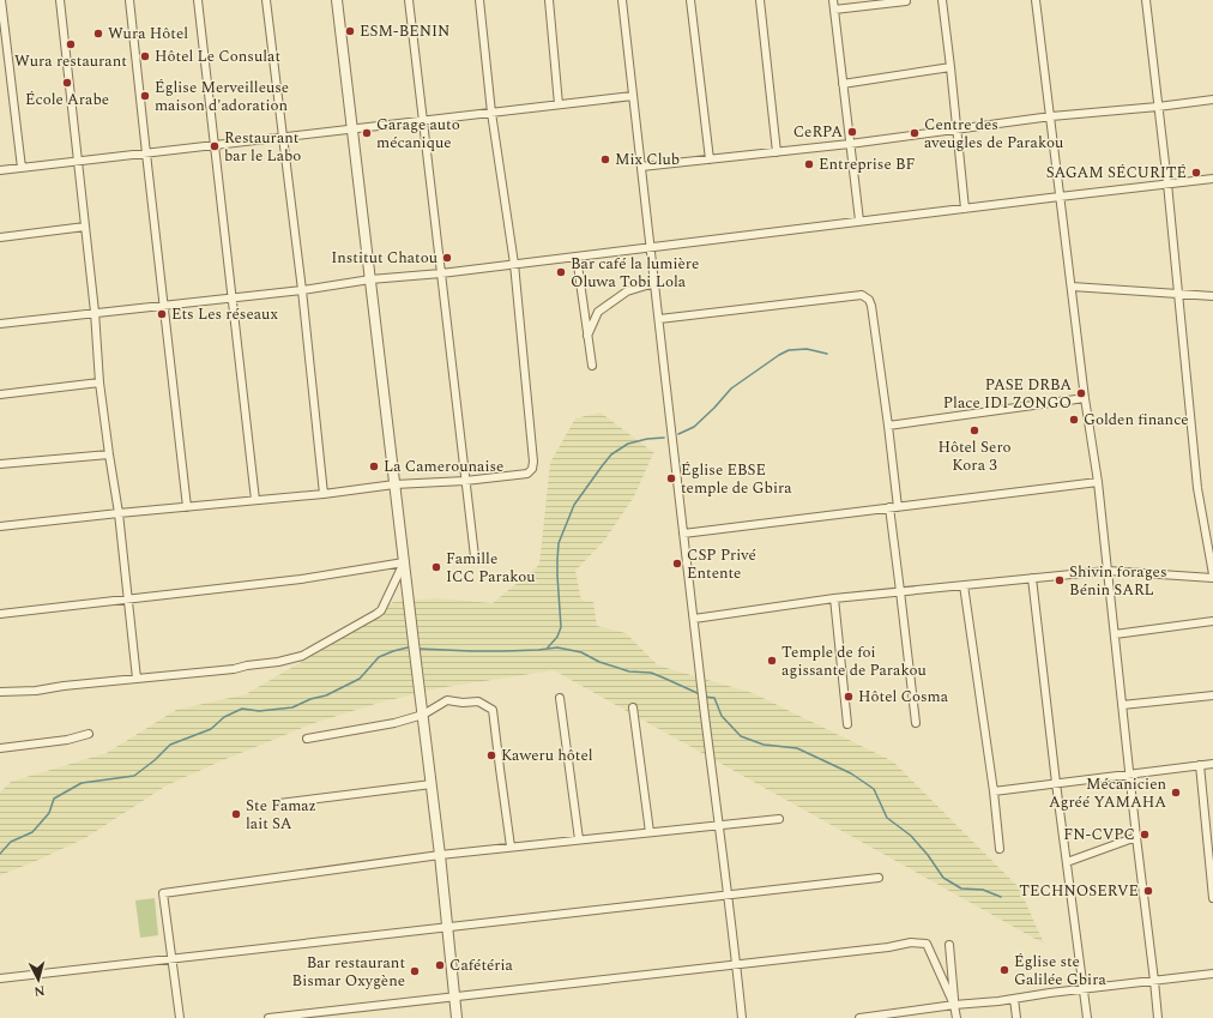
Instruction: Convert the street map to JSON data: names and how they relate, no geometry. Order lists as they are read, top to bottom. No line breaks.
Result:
{"places":["ESM-BENIN","Wura Hôtel","Wura restaurant","Hôtel Le Consulat","École Arabe","Église Merveilleuse maison d'adoration","CeRPA","Garage auto mécanique","Centre des aveugles de Parakou","Restaurant bar le Labo","Mix Club","Entreprise BF","SAGAM SÉCURITÉ","Institut Chatou","Bar café la lumière Oluwa Tobi Lola","Ets Les réseaux","PASE DRBA Place IDI ZONGO","Golden finance","Hôtel Sero Kora 3","La Camerounaise","Église EBSE temple de Gbira","CSP Privé Entente","Famille ICC Parakou","Shivin forages Bénin SARL","Temple de foi agissante de Parakou","Hôtel Cosma","Kaweru hôtel","Mécanicien Agréé YAMAHA","Ste Famaz lait SA","FN-CVPC","TECHNOSERVE","Cafétéria","Église ste Galilée Gbira","Bar restaurant Bismar Oxygène"],"north":"bottom"}
